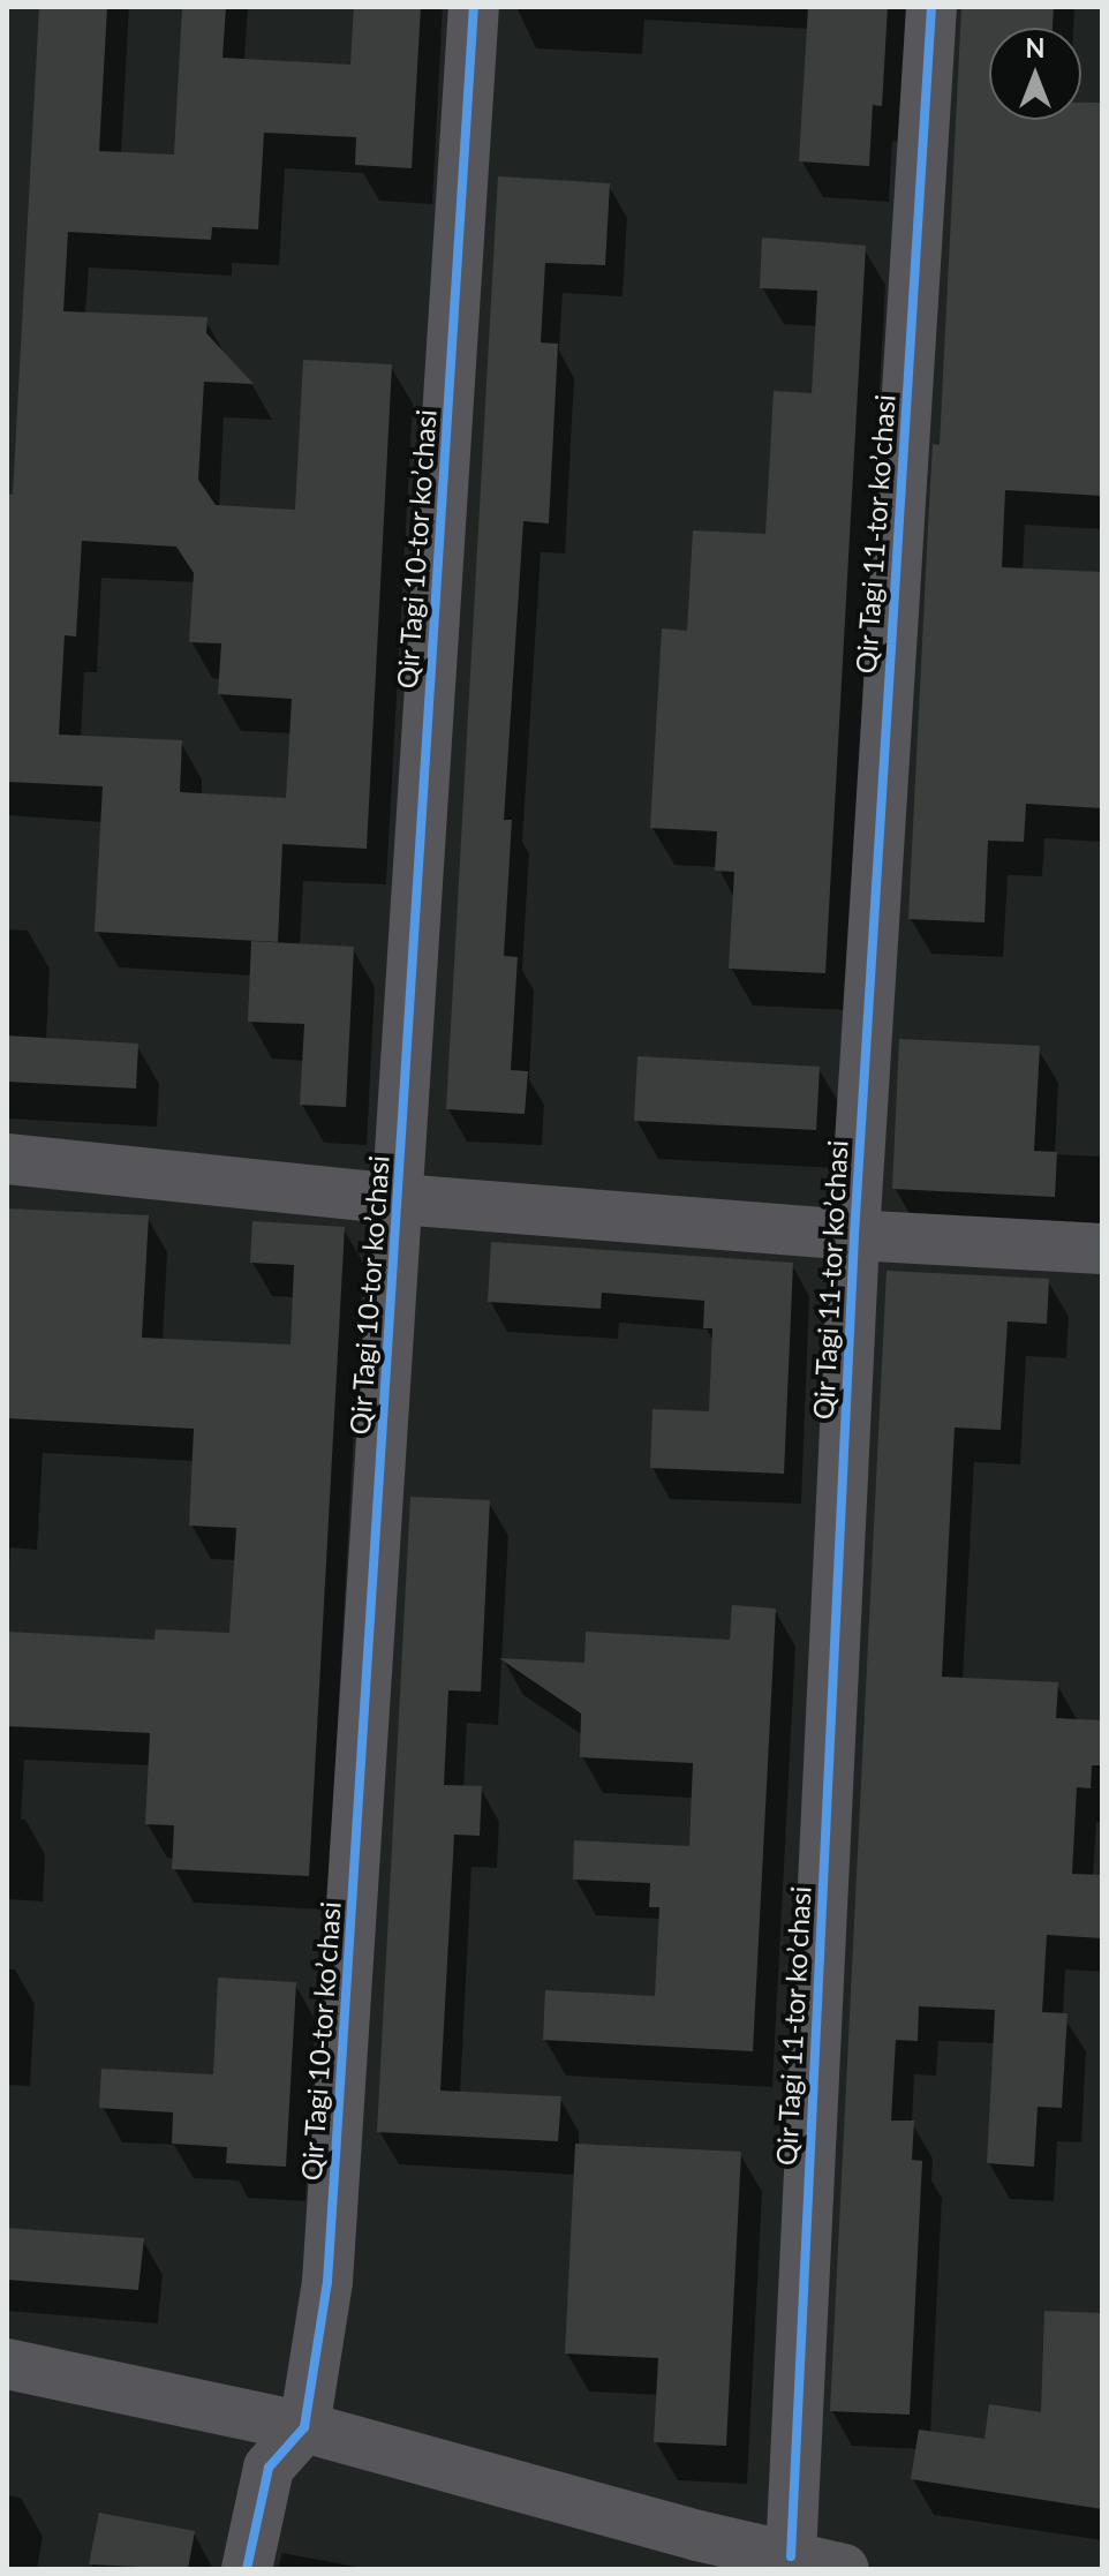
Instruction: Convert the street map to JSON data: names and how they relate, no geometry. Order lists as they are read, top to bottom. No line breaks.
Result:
{"streets":{"street":["Qir Tagi 11-tor koʼchasi","Qir Tagi 10-tor koʼchasi"]},"north":"top"}
